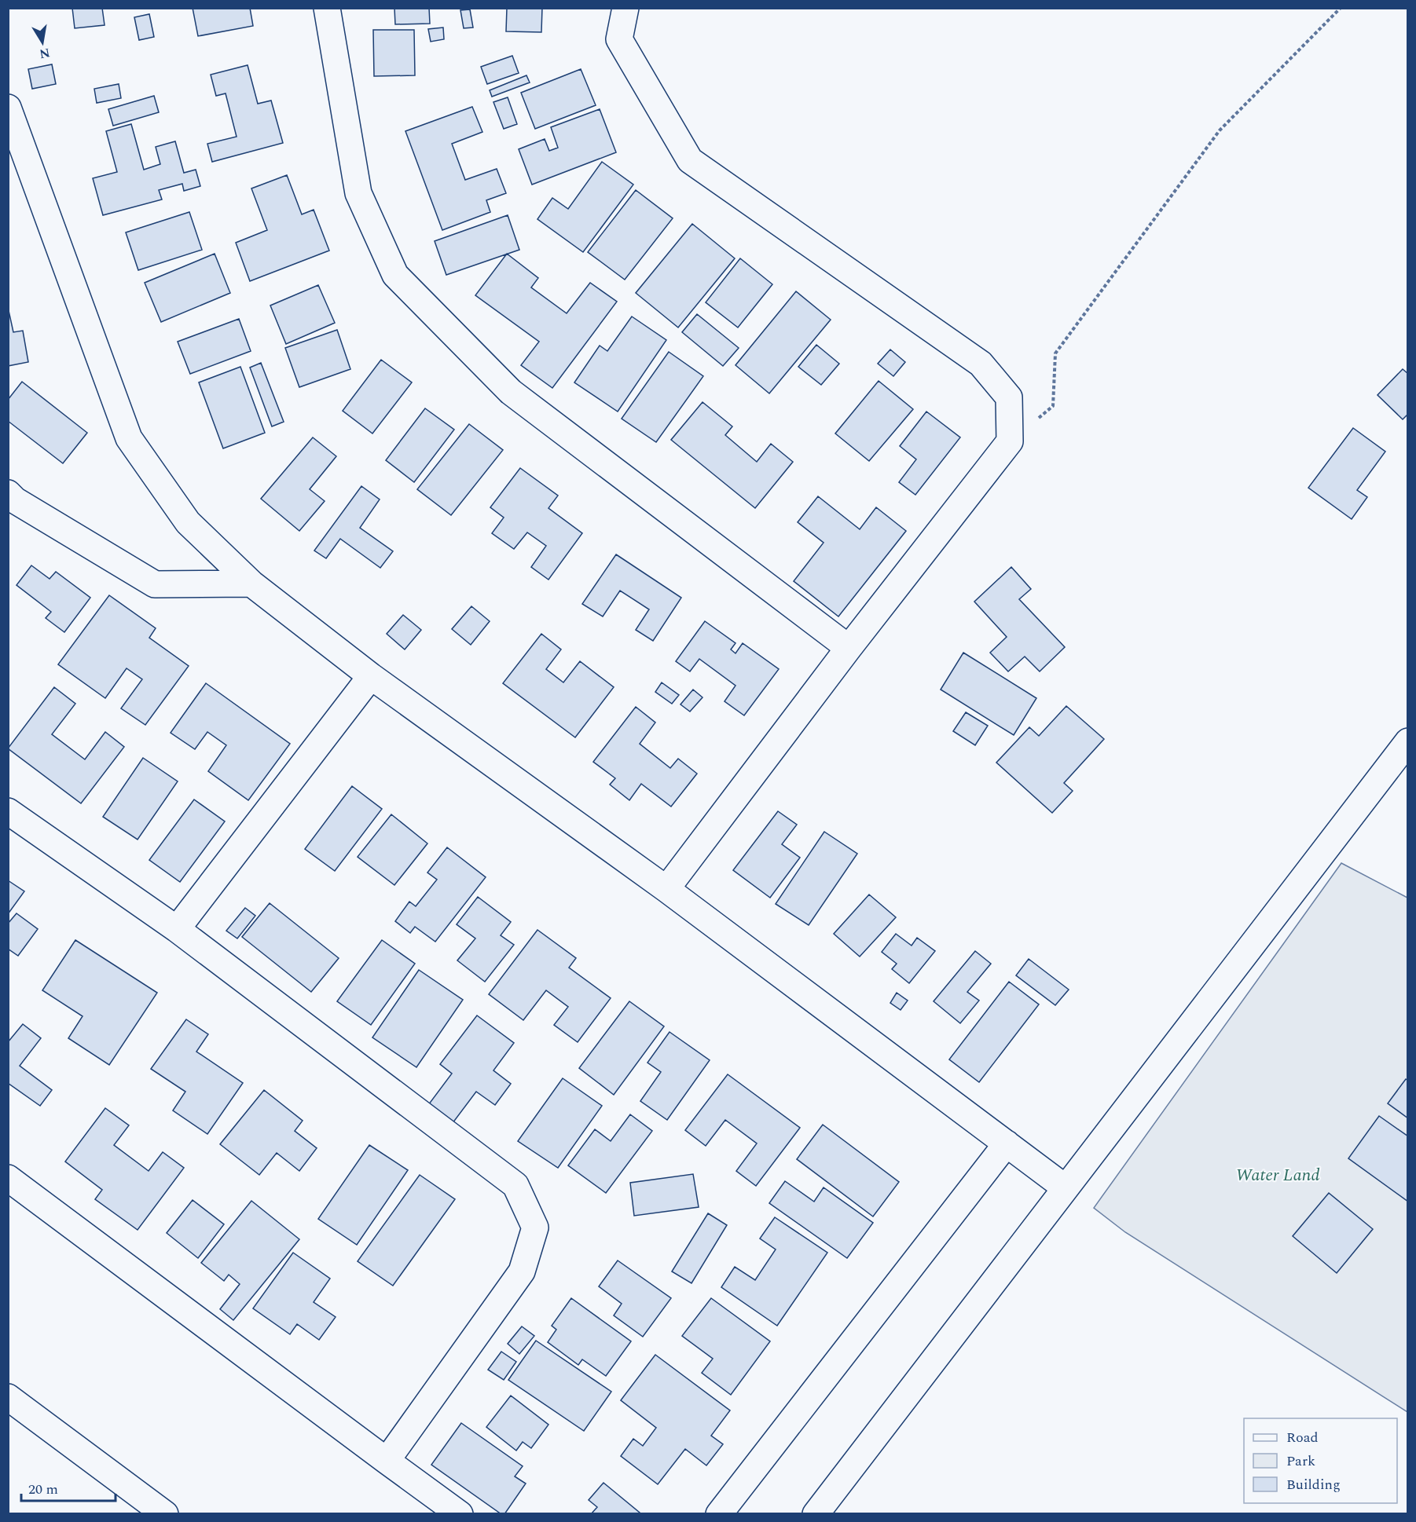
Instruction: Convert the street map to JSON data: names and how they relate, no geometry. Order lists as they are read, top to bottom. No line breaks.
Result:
{"parks":["Water Land"],"legend":["Road","Park","Building"],"scale_bar":"20 m","north":"bottom"}
